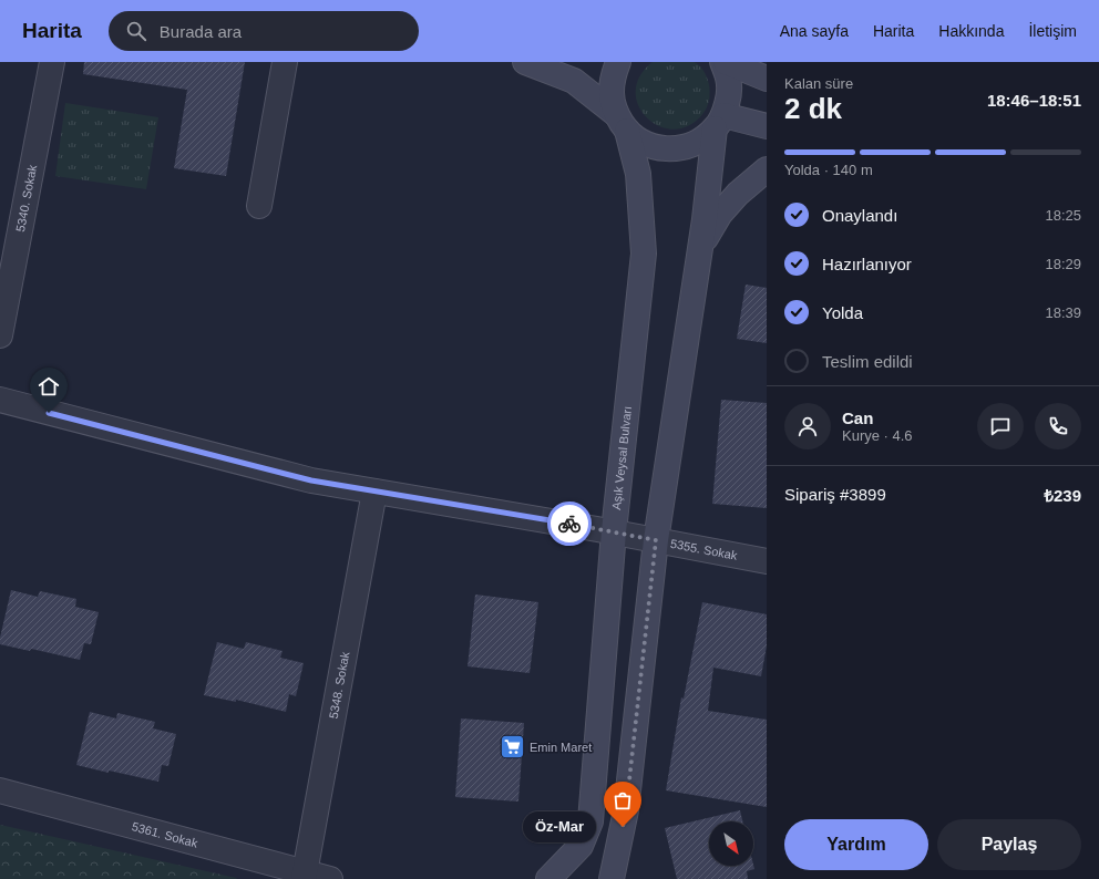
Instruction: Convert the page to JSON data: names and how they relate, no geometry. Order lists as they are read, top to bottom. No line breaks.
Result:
{"streets":{"main road":["Aşık Veysal Bulvarı"],"street":["5340. Sokak","5355. Sokak","5348. Sokak","5361. Sokak"]},"crossings":[["Aşık Veysal Bulvarı","5355. Sokak"],["5355. Sokak","5348. Sokak"],["5348. Sokak","5361. Sokak"]],"places":{"supermarket":["Emin Maret"],"other":["Öz-Mar"]},"north":"bottom right","page":{"header":"Harita","search":"Burada ara","nav":["Ana sayfa","Harita","Hakkında","İletişim"],"heading":["2 dk","Kalan süre","18:46–18:51"],"panel":["Can","Kurye · 4.6","Sipariş #3899","₺239"],"bar":"Yolda · 140 m","list":[["Onaylandı","18:25"],["Hazırlanıyor","18:29"],["Yolda","18:39"],"Teslim edildi"],"buttons":["Yardım","Paylaş"],"bubble":"Öz-Mar"}}
